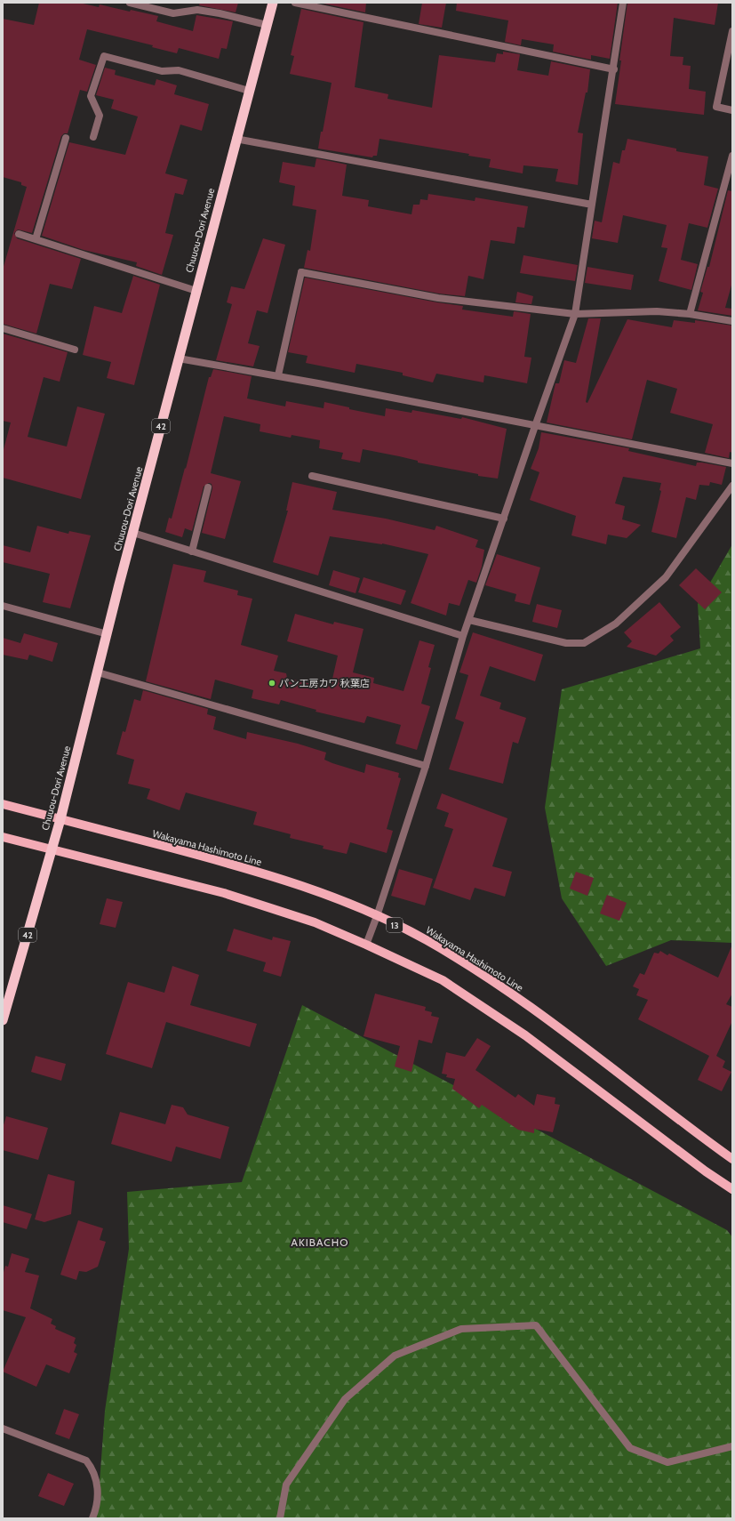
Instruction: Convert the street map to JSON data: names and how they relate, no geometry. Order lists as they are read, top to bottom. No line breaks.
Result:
{"streets":{"highway":["Chuuou-Dori Avenue","42"],"main road":["Wakayama Hashimoto Line","13"]},"crossings":[["Chuuou-Dori Avenue","Wakayama Hashimoto Line"]],"districts":["AKIBACHO"],"places":["パン工房カワ 秋葉店"]}
